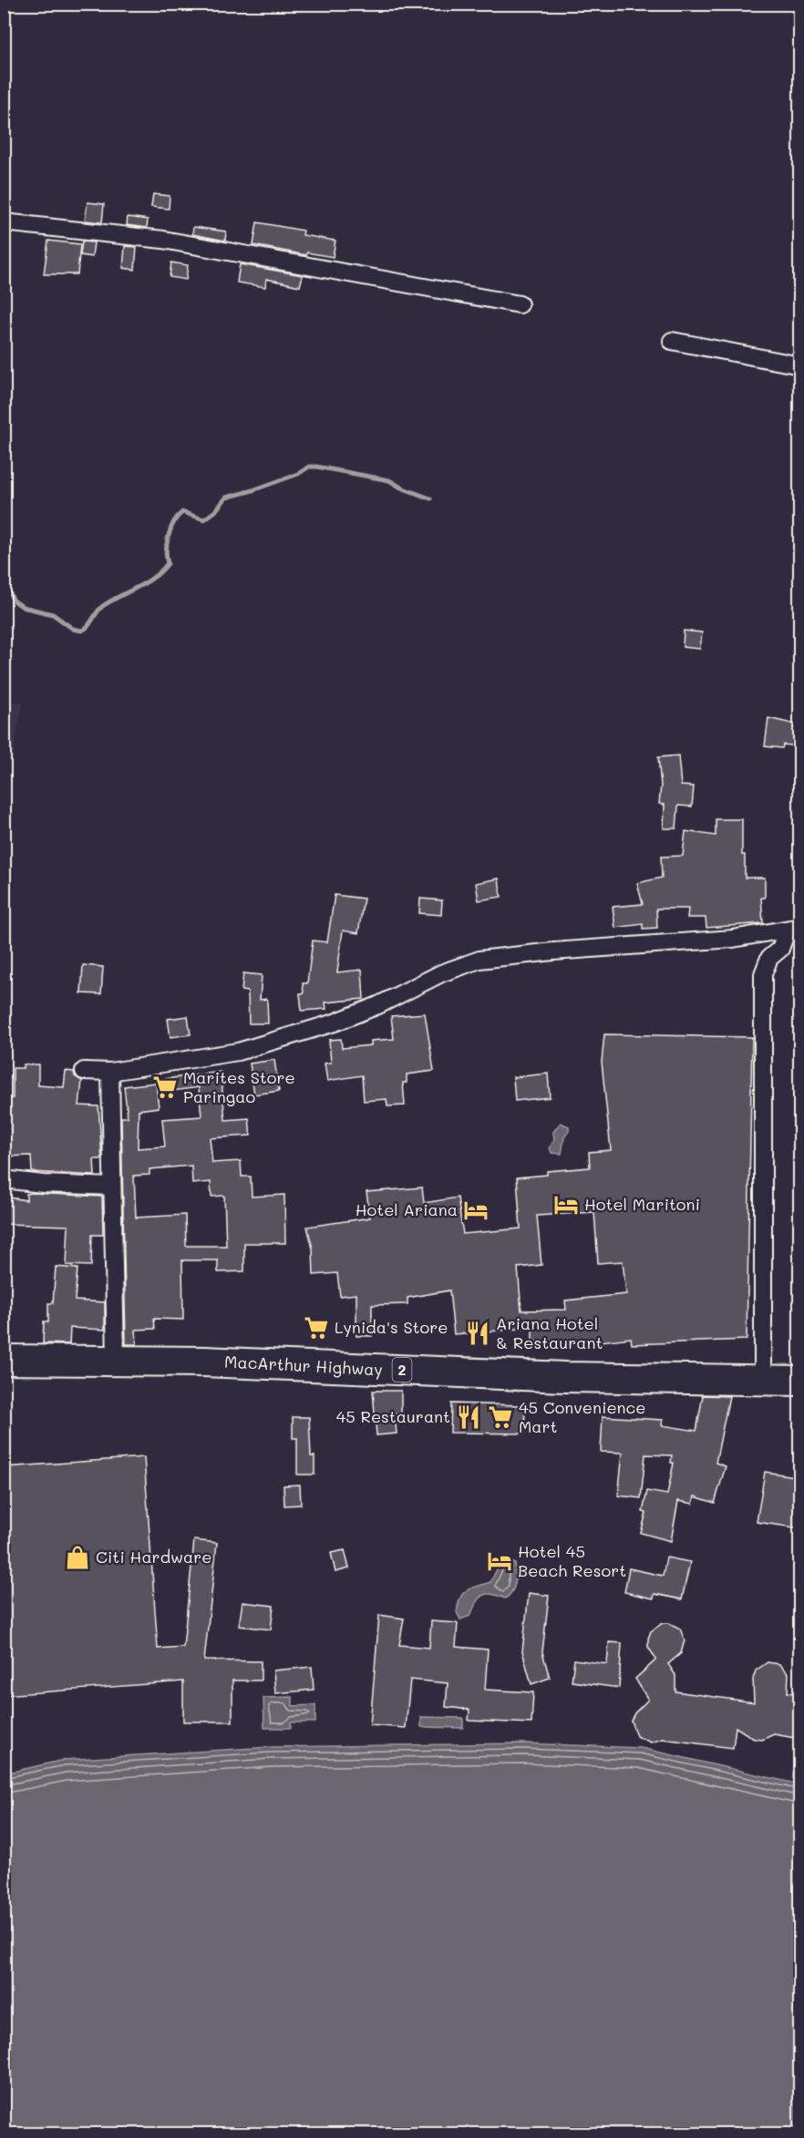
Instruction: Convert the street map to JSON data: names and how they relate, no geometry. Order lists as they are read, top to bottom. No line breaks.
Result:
{"streets":{"highway":["MacArthur Highway","2"]},"places":{"supermarket":["Marites Store Paringao","Lynida's Store","45 Convenience Mart"],"hotel":["Hotel Maritoni","Hotel Ariana","Hotel 45 Beach Resort"],"restaurant":["Ariana Hotel & Restaurant","45 Restaurant"],"shop":["Citi Hardware"]}}
